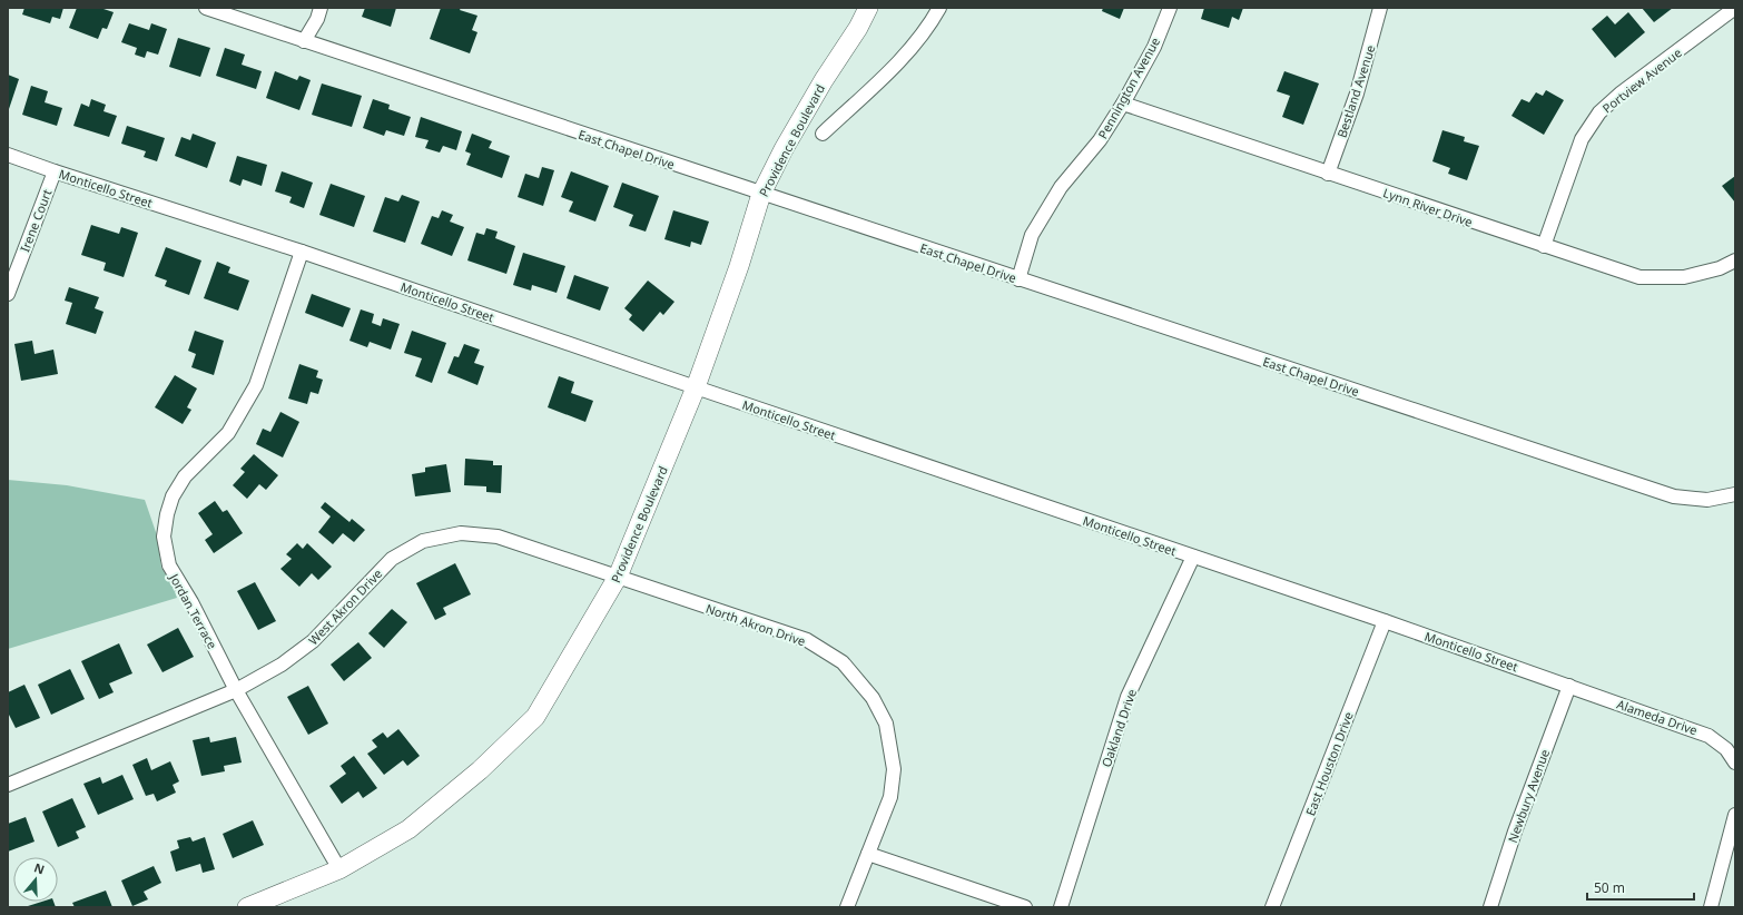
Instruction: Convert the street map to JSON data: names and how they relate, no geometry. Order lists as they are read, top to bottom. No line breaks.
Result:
{"streets":{"main road":["Providence Boulevard"],"street":["Portview Avenue","Pennington Avenue","Bestland Avenue","East Chapel Drive","Monticello Street","Lynn River Drive","Irene Court","West Akron Drive","Jordan Terrace","North Akron Drive","Alameda Drive","Oakland Drive","East Houston Drive","Newbury Avenue"]},"crossings":[["Portview Avenue","Lynn River Drive"],["Pennington Avenue","East Chapel Drive"],["Pennington Avenue","Lynn River Drive"],["Bestland Avenue","Lynn River Drive"],["Providence Boulevard","East Chapel Drive"],["Providence Boulevard","Monticello Street"],["Providence Boulevard","West Akron Drive"],["Providence Boulevard","Jordan Terrace"],["Providence Boulevard","North Akron Drive"],["Monticello Street","Irene Court"],["Monticello Street","Jordan Terrace"],["Monticello Street","Alameda Drive"],["Monticello Street","Oakland Drive"],["Monticello Street","East Houston Drive"],["Monticello Street","Newbury Avenue"],["West Akron Drive","Jordan Terrace"],["West Akron Drive","North Akron Drive"],["Alameda Drive","Newbury Avenue"]],"scale_bar":"50 m","north":"top"}
